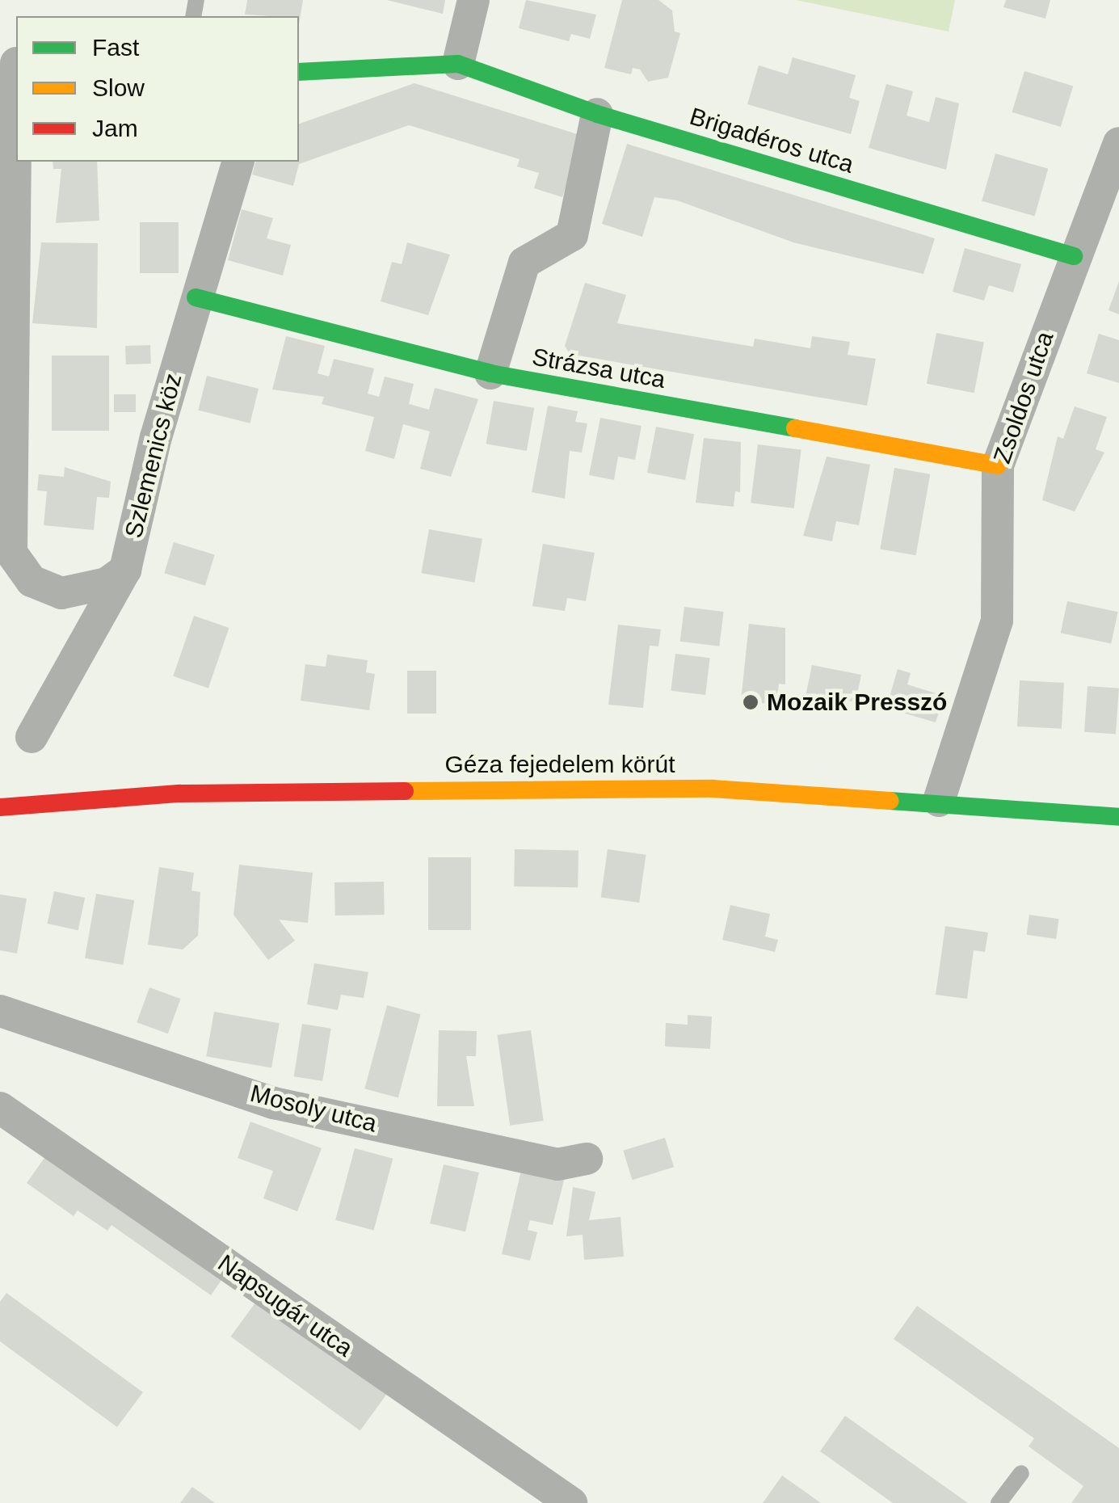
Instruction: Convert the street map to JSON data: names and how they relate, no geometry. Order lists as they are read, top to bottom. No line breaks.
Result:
{"streets":{"street":["Brigadéros utca","Strázsa utca","Zsoldos utca","Szlemenics köz","Géza fejedelem körút","Mosoly utca","Napsugár utca"]},"crossings":[["Brigadéros utca","Zsoldos utca"],["Strázsa utca","Zsoldos utca"],["Strázsa utca","Szlemenics köz"],["Zsoldos utca","Géza fejedelem körút"]],"places":["Mozaik Presszó"],"legend":["Fast","Slow","Jam"]}
